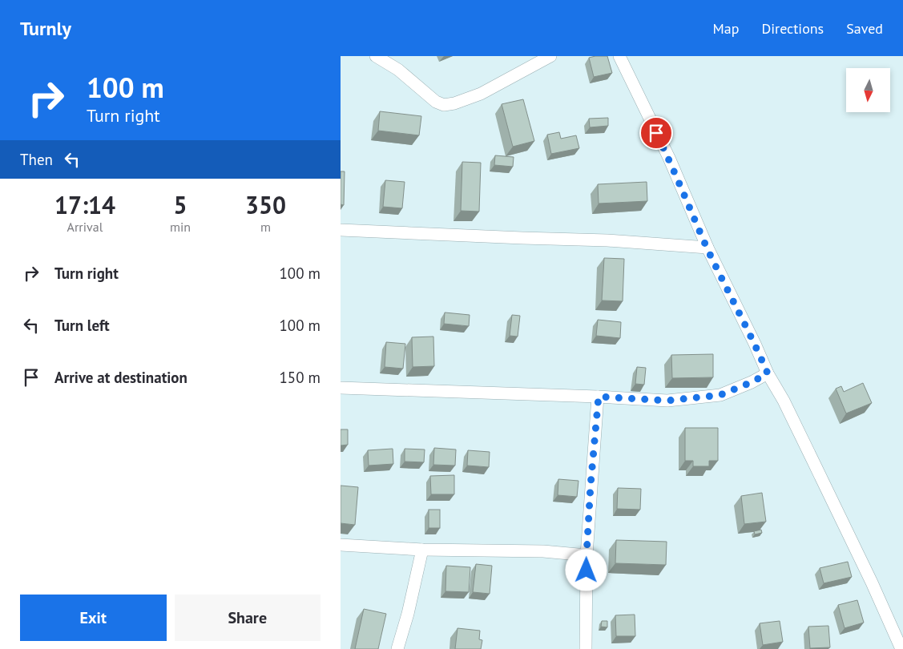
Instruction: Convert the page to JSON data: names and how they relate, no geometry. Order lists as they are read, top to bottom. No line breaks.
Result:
{"north":"bottom","page":{"header":"Turnly","nav":["Map","Directions","Saved"],"turn":["100 m","Turn right"],"then":"Then","eta":["17:14","Arrival","5","min","350","m"],"list":[{"name":"Turn right","value":"100 m"},{"name":"Turn left","value":"100 m"},{"name":"Arrive at destination","value":"150 m"}],"buttons":["Exit","Share"]}}
